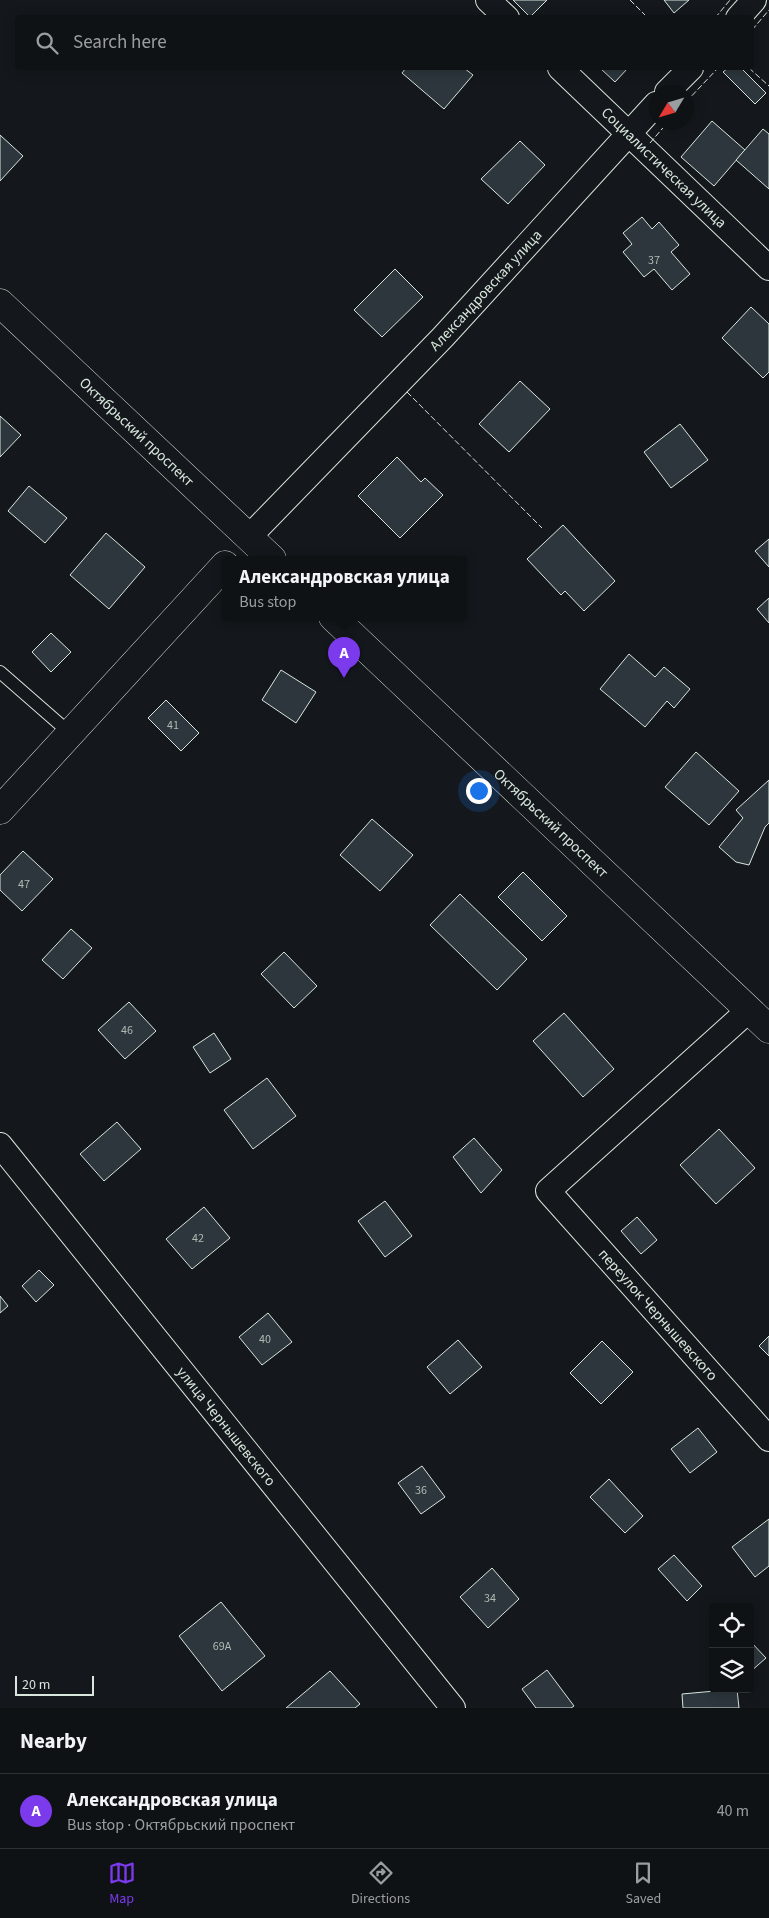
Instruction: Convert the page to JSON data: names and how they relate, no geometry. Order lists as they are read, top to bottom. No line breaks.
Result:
{"streets":{"street":["Социалистическая улица","Александровская улица","Октябрьский проспект","переулок Чернышевского","улица Чернышевского"]},"crossings":[["Социалистическая улица","Александровская улица"],["Александровская улица","Октябрьский проспект"],["Октябрьский проспект","переулок Чернышевского"]],"house_numbers":["37","41","47","46","42","40","36","34","69А"],"scale_bar":"20 m","north":"bottom left","page":{"search":"Search here","popup":["Александровская улица","Bus stop"],"pins":"A","scale":"20 m","heading":"Nearby","list":[{"mark":"A","name":"Александровская улица","note":"Bus stop · Октябрьский проспект","value":"40 m"}],"nav":["Map","Directions","Saved"]}}
